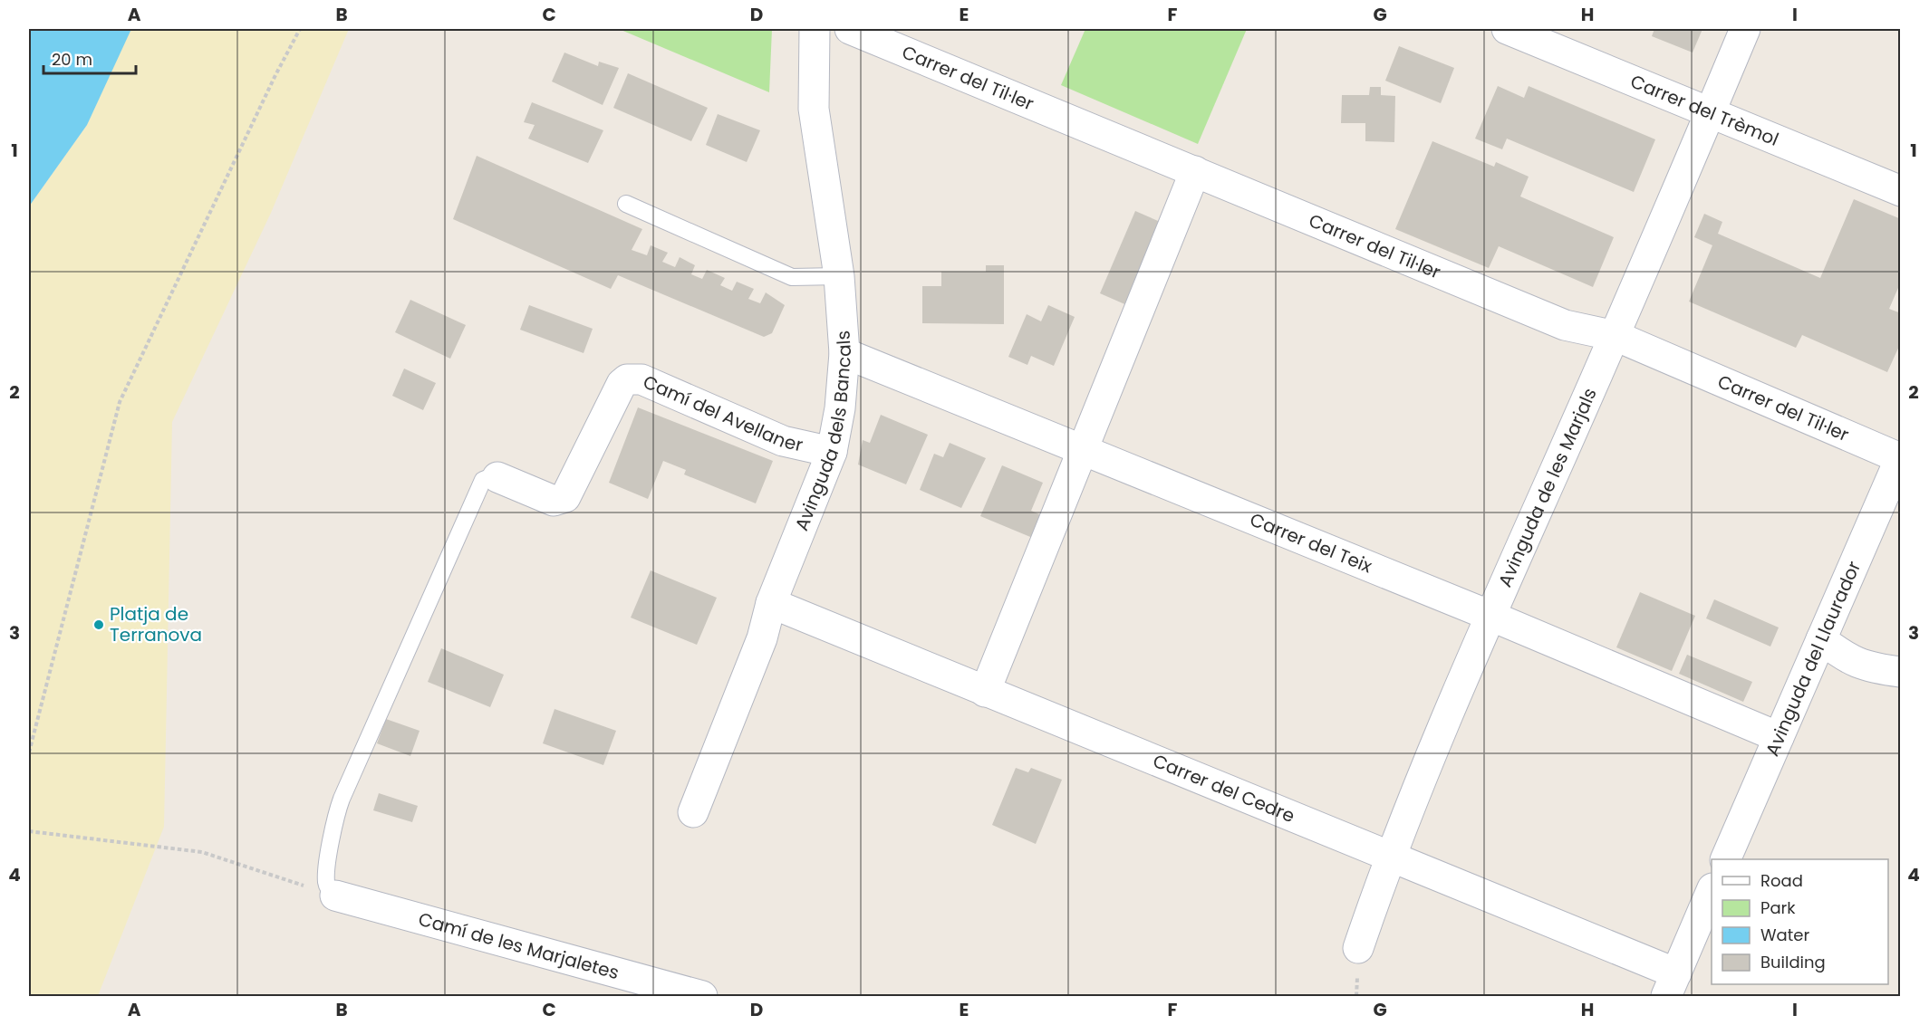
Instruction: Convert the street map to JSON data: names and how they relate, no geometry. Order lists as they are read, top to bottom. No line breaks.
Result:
{"streets":{"street":["Carrer del Til·ler","Carrer del Trèmol","Camí del Avellaner","Avinguda dels Bancals","Avinguda de les Marjals","Carrer del Teix","Avinguda del Llaurador","Carrer del Cedre","Camí de les Marjaletes"]},"crossings":[["Carrer del Til·ler","Avinguda de les Marjals"],["Carrer del Til·ler","Avinguda del Llaurador"],["Carrer del Trèmol","Avinguda de les Marjals"],["Camí del Avellaner","Avinguda dels Bancals"],["Avinguda dels Bancals","Carrer del Teix"],["Avinguda dels Bancals","Carrer del Cedre"],["Avinguda de les Marjals","Carrer del Teix"],["Avinguda de les Marjals","Carrer del Cedre"],["Carrer del Teix","Avinguda del Llaurador"]],"places":["Platja de Terranova"],"legend":["Road","Park","Water","Building"],"scale_bar":"20 m","grid":{"columns":["A","B","C","D","E","F","G","H","I"],"rows":["1","2","3","4"]}}
